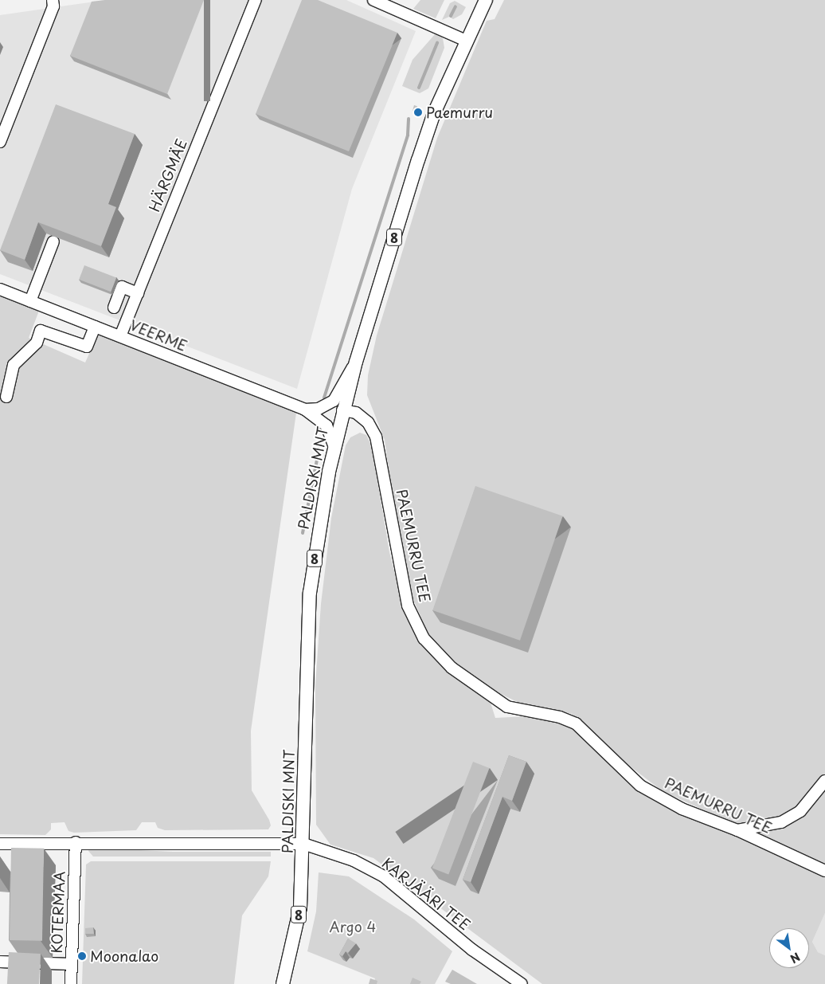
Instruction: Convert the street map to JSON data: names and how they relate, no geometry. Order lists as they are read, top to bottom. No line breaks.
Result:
{"streets":{"main road":["8","PALDISKI MNT"],"street":["HÄRGMÄE","VEERME","PAEMURRU TEE","KARJÄÄRI TEE","KOTERMAA"]},"crossings":[["HÄRGMÄE","VEERME"],["VEERME","PALDISKI MNT"],["PALDISKI MNT","PAEMURRU TEE"],["PALDISKI MNT","KARJÄÄRI TEE"]],"parks":["Argo 4"],"places":["Paemurru","Moonalao"],"north":"bottom right"}
